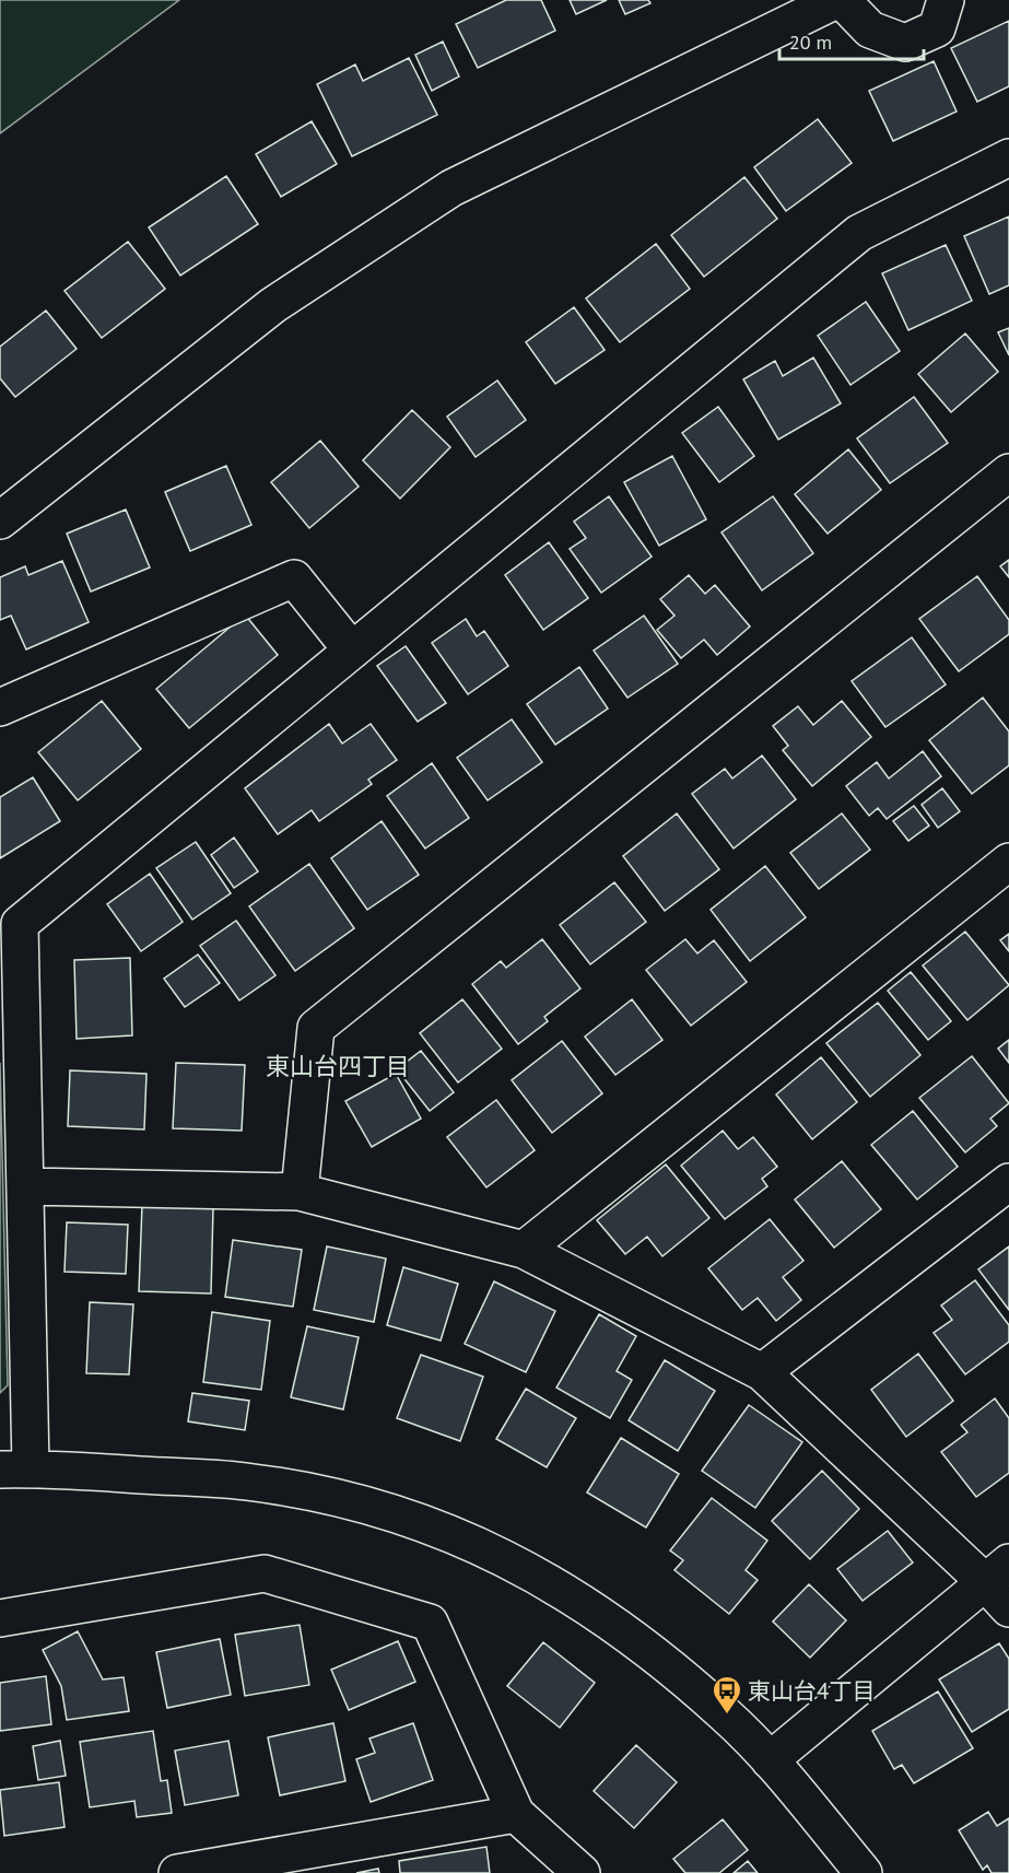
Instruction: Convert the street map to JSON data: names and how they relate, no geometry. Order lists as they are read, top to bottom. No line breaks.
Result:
{"districts":["東山台四丁目"],"places":{"bus stop":["東山台4丁目"]},"scale_bar":"20 m"}
